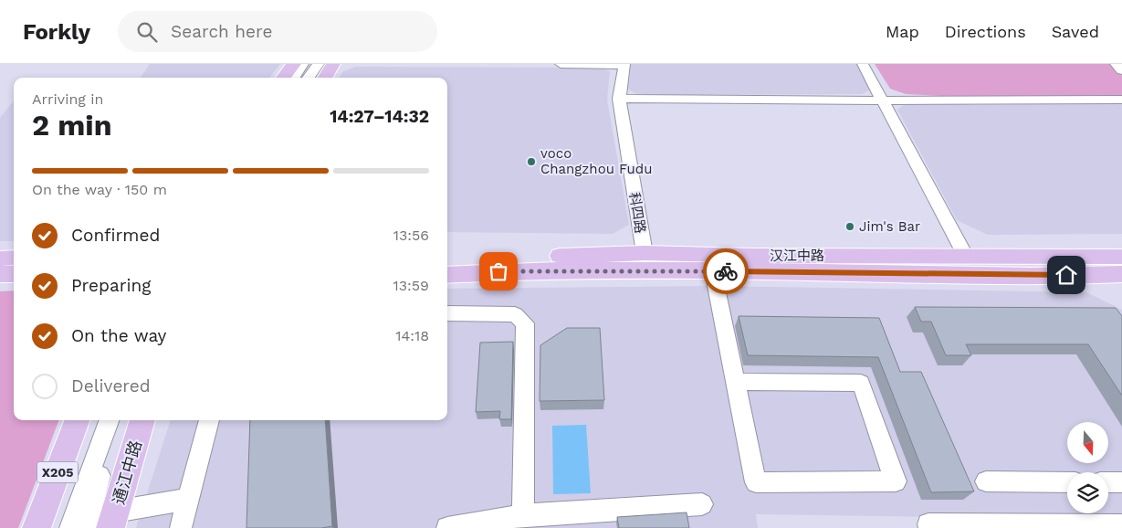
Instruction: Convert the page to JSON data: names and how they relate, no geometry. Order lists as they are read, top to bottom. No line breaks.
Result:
{"streets":{"main road":["汉江中路","X205","通江中路"],"street":["科四路"]},"crossings":[["科四路","汉江中路"]],"places":["voco Changzhou Fudu","Jim's Bar"],"north":"bottom","page":{"header":"Forkly","search":"Search here","nav":["Map","Directions","Saved"],"heading":["2 min","Arriving in","14:27–14:32"],"bar":"On the way · 150 m","list":[["Confirmed","13:56"],["Preparing","13:59"],["On the way","14:18"],"Delivered"]}}
